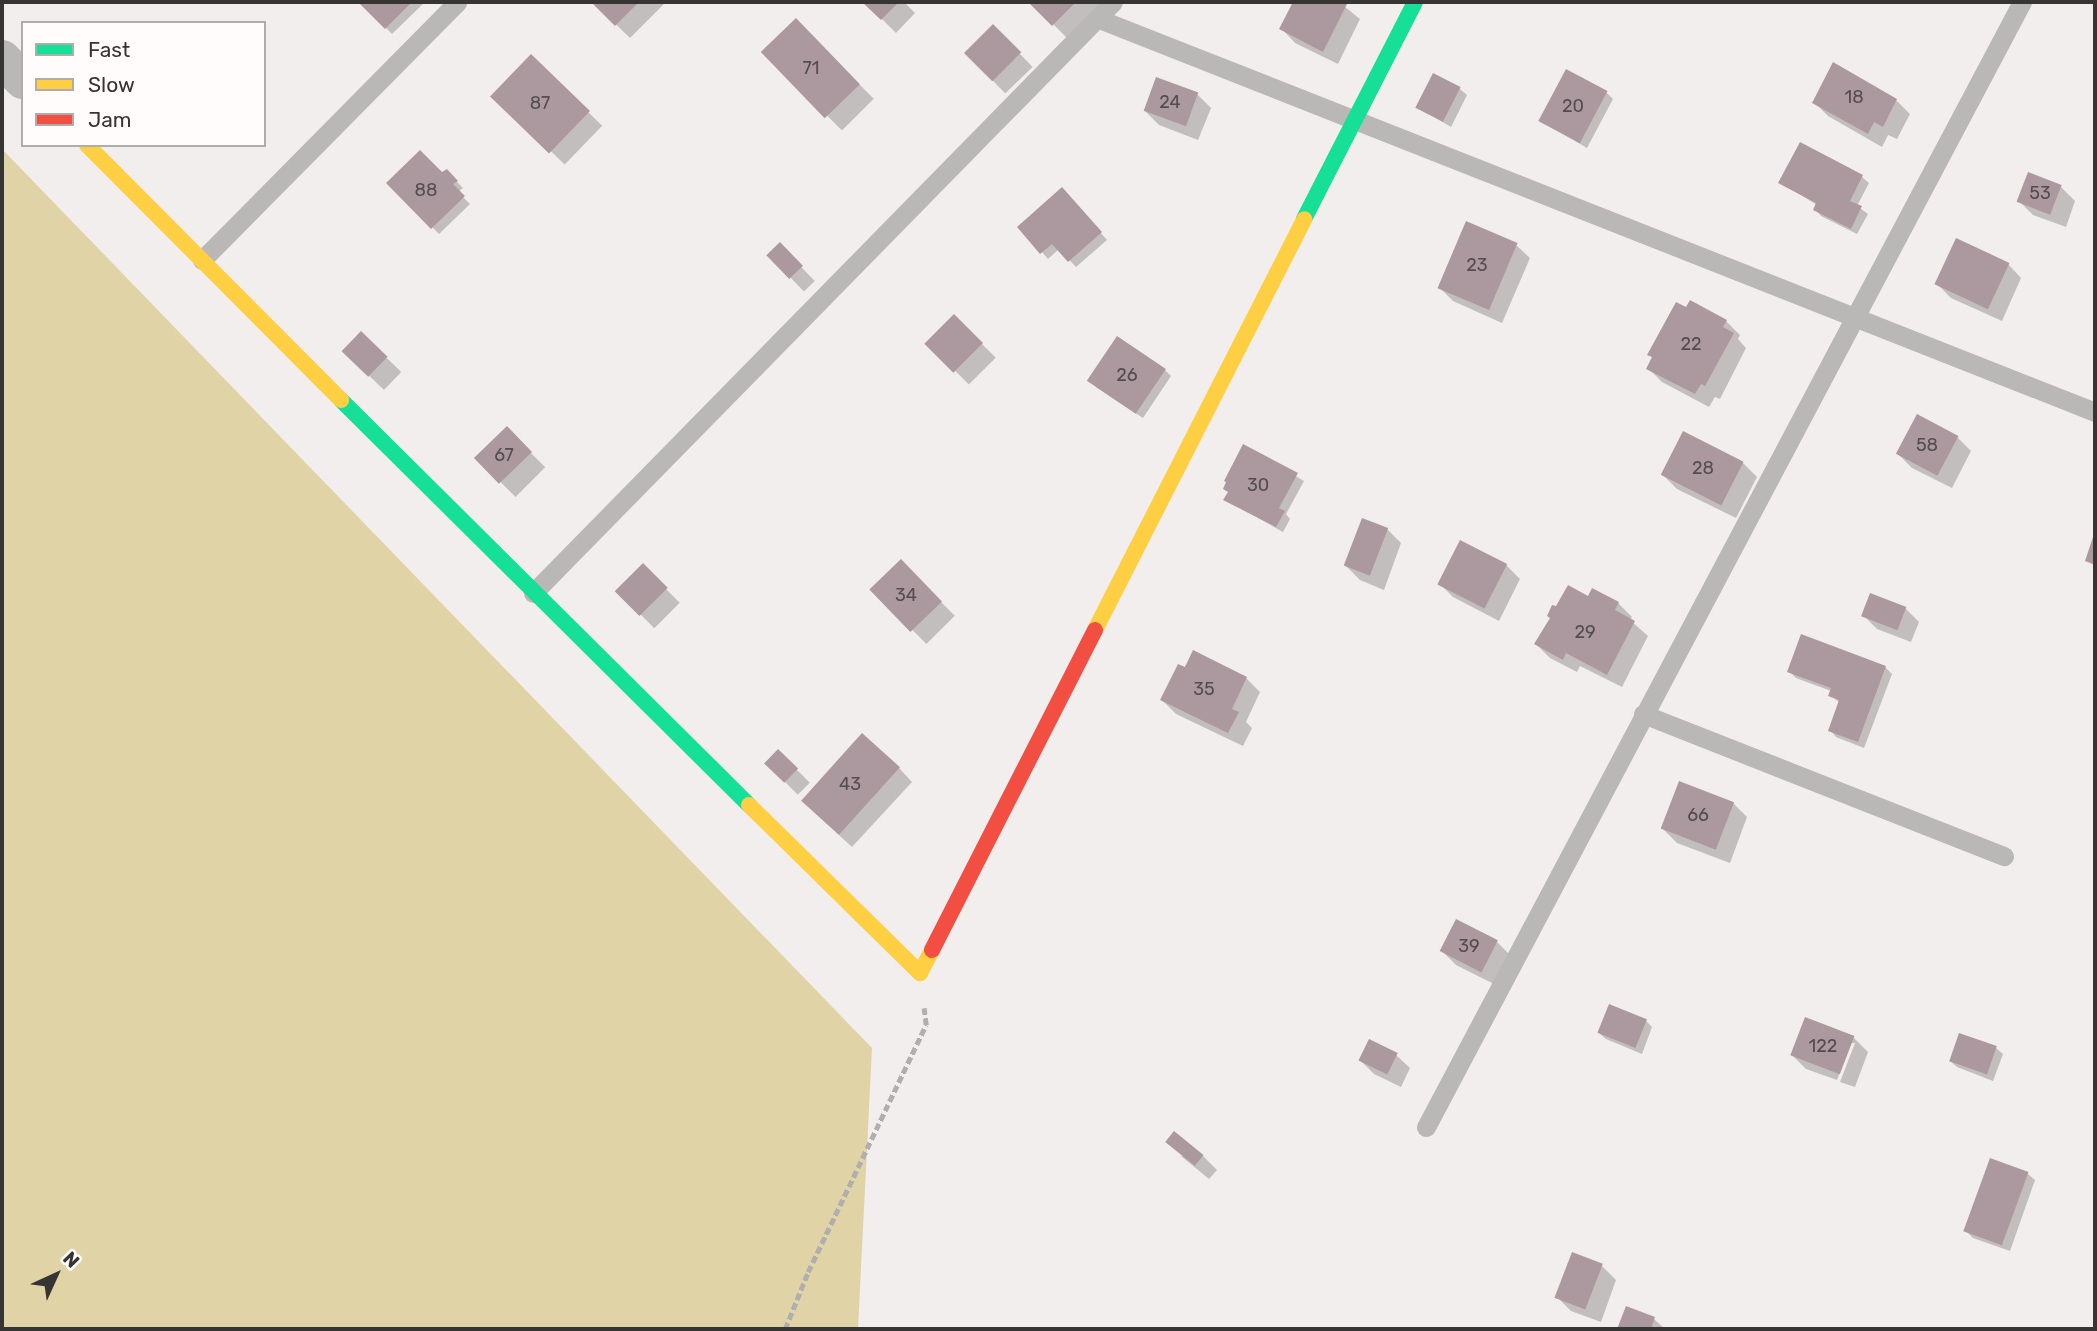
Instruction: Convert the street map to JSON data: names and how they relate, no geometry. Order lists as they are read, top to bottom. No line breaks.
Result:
{"house_numbers":["71","18","24","87","20","88","53","23","22","26","58","67","28","30","34","29","35","43","66","39","122"],"legend":["Fast","Slow","Jam"],"north":"top right"}
